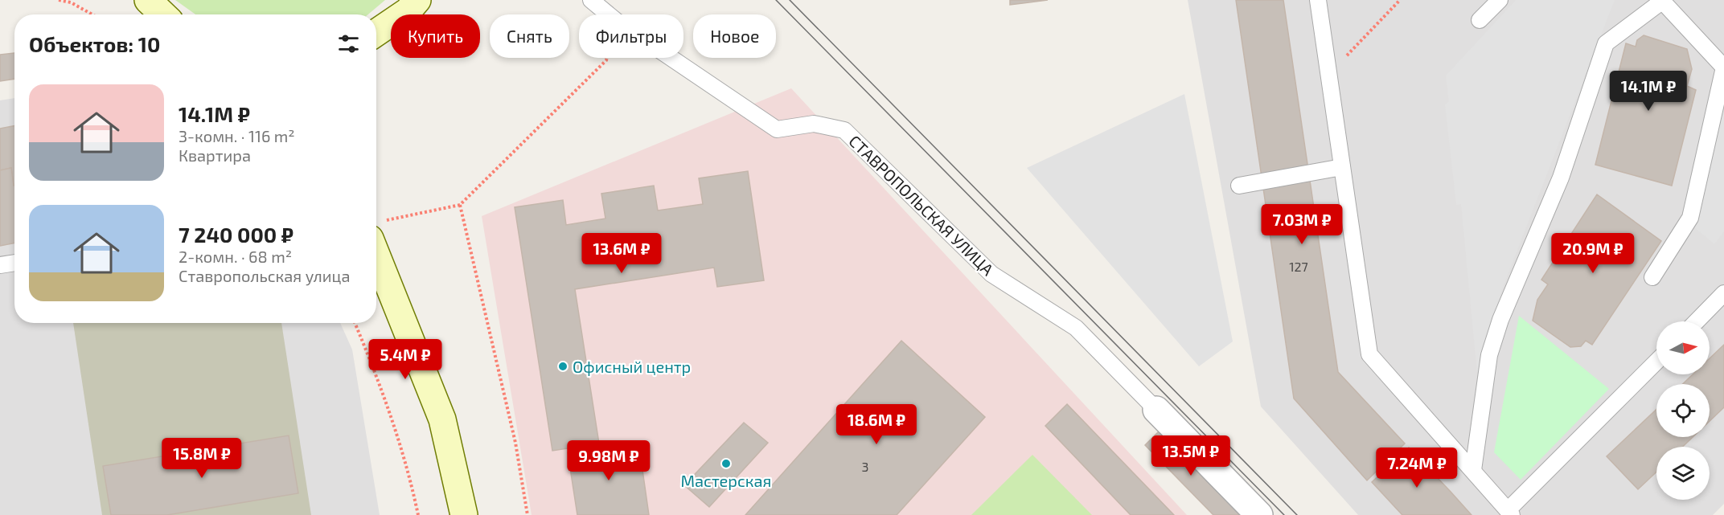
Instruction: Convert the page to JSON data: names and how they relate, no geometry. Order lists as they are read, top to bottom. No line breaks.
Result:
{"streets":{"street":["СТАВРОПОЛЬСКАЯ УЛИЦА"]},"places":["Офисный центр","Мастерская"],"house_numbers":["127","3"],"north":"right","page":{"chip":["Купить","Снять","Фильтры","Новое"],"heading":"Объектов: 10","price":["14.1M ₽","7.03M ₽","13.6M ₽","20.9M ₽","5.4M ₽","18.6M ₽","13.5M ₽","15.8M ₽","9.98M ₽","7.24M ₽"],"list":[{"name":"14.1M ₽","note":"3-комн. · 116 m² · Квартира"},{"name":"7 240 000 ₽","note":"2-комн. · 68 m² · Ставропольская улица"}]}}
